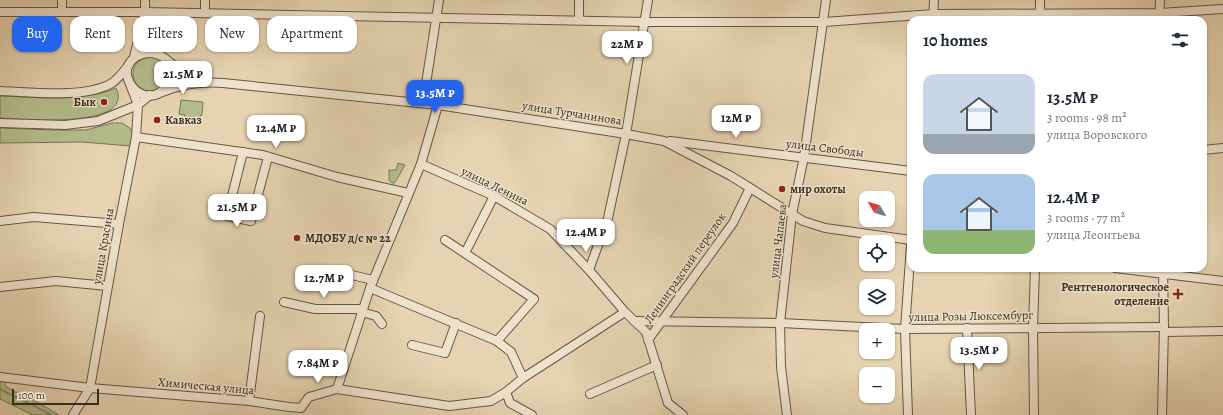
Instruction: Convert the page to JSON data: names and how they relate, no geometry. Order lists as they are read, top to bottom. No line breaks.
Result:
{"streets":{"street":["улица Турчанинова","улица Свободы","улица Ленина","улица Чапаева","улица Красина","Ленинградский переулок","улица Розы Люксембург","Химическая улица"]},"crossings":[["улица Турчанинова","улица Свободы"],["улица Турчанинова","улица Чапаева"],["улица Турчанинова","улица Красина"],["улица Турчанинова","Ленинградский переулок"],["улица Свободы","улица Чапаева"],["улица Ленина","Ленинградский переулок"],["улица Ленина","улица Розы Люксембург"],["улица Чапаева","улица Розы Люксембург"],["улица Красина","Химическая улица"],["Ленинградский переулок","улица Розы Люксембург"],["Ленинградский переулок","Химическая улица"]],"places":{"other":["Бык","Кавказ","мир охоты","МДОБУ д/с № 22"],"health":["Рентгенологическое отделение"]},"scale_bar":"100 m","north":"top left","page":{"chip":["Buy","Rent","Filters","New","Apartment"],"heading":"10 homes","price":["22M ₽","21.5M ₽","13.5M ₽","12M ₽","12.4M ₽","21.5M ₽","12.4M ₽","12.7M ₽","13.5M ₽","7.84M ₽"],"list":[{"name":"13.5M ₽","note":"3 rooms · 98 m² · улица Воровского"},{"name":"12.4M ₽","note":"3 rooms · 77 m² · улица Леонтьева"}],"map_buttons":["+","−"],"scale":"100 m"}}
